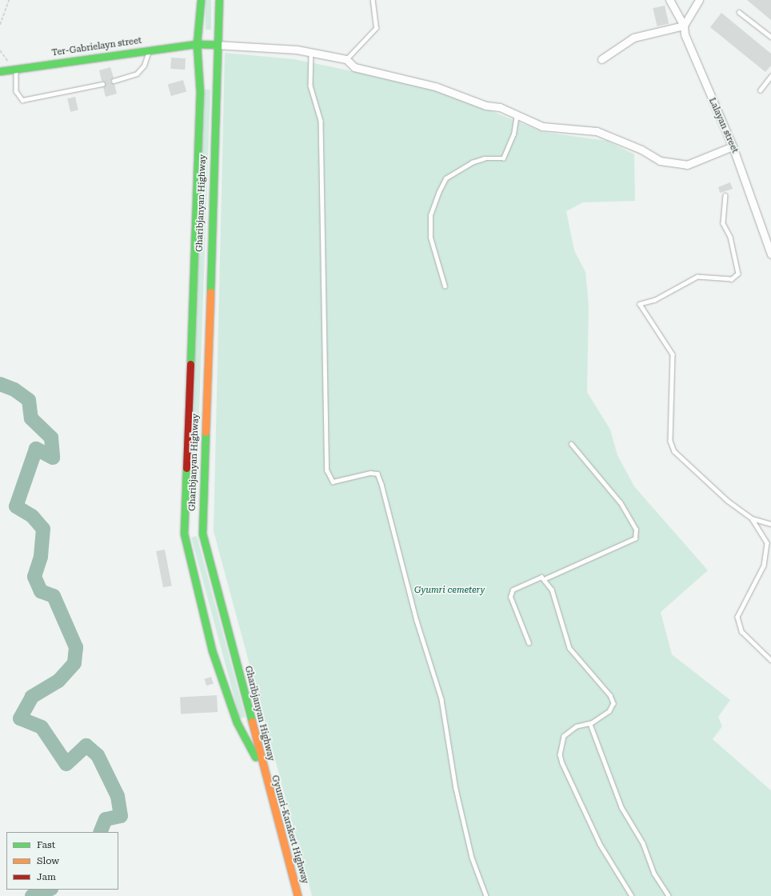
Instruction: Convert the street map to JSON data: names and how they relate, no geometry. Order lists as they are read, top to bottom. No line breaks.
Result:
{"streets":{"main road":["Ter-Gabrielayn street","Gharibjanyan Highway","Gyumri-Karakert Highway"],"street":["Lalayan street"]},"crossings":[["Ter-Gabrielayn street","Gharibjanyan Highway"],["Gharibjanyan Highway","Gyumri-Karakert Highway"]],"parks":["Gyumri cemetery"],"legend":["Fast","Slow","Jam"]}
